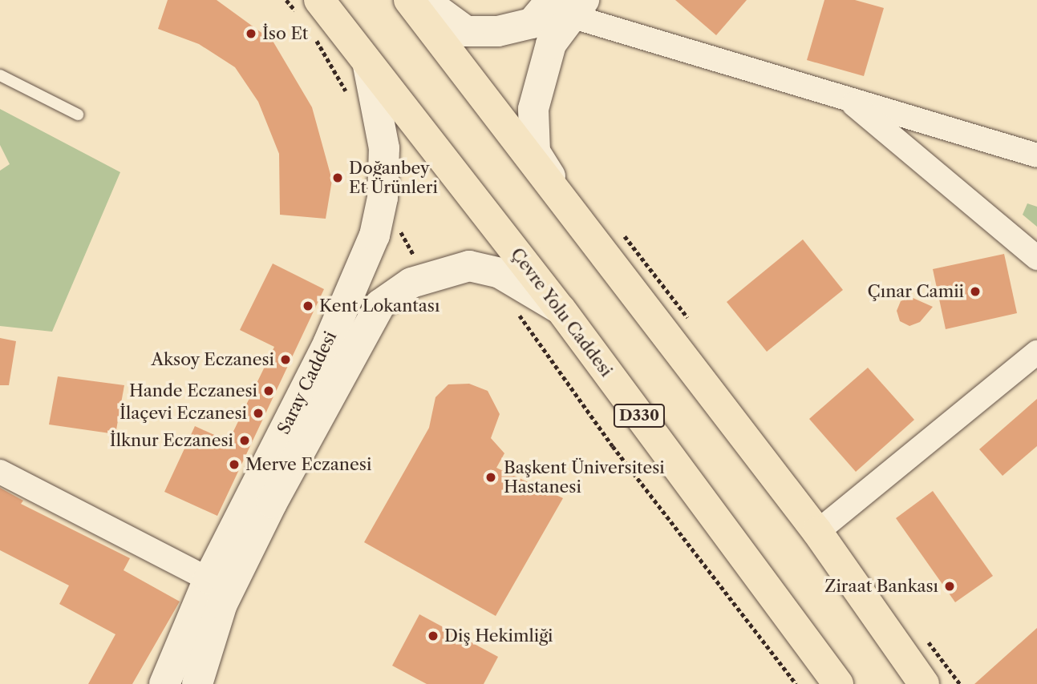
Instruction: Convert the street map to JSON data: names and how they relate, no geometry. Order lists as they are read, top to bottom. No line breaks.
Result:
{"streets":{"highway":["Çevre Yolu Caddesi","D330"],"street":["Saray Caddesi"]},"crossings":[["Çevre Yolu Caddesi","Saray Caddesi"]],"places":["İso Et","Doğanbey Et Ürünleri","Çınar Camii","Kent Lokantası","Aksoy Eczanesi","Hande Eczanesi","İlaçevi Eczanesi","İlknur Eczanesi","Merve Eczanesi","Başkent Üniversitesi Hastanesi","Ziraat Bankası","Diş Hekimliği"]}
